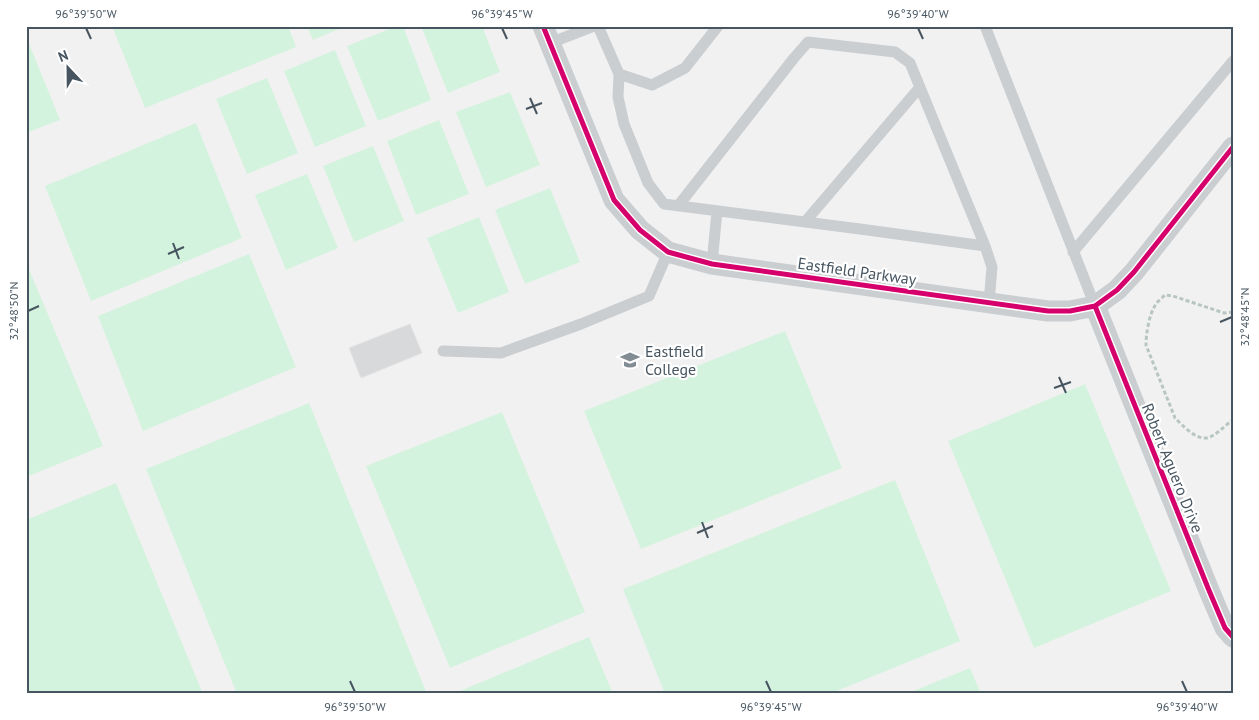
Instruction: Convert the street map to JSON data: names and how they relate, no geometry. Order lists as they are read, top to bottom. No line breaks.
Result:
{"streets":{"street":["Eastfield Parkway","Robert Aguero Drive"]},"crossings":[["Eastfield Parkway","Robert Aguero Drive"]],"places":{"school or university":["Eastfield College"]},"north":"top","coordinates":["96°39'50\"W","96°39'45\"W","96°39'40\"W","32°48'50\"N","32°48'45\"N"]}
